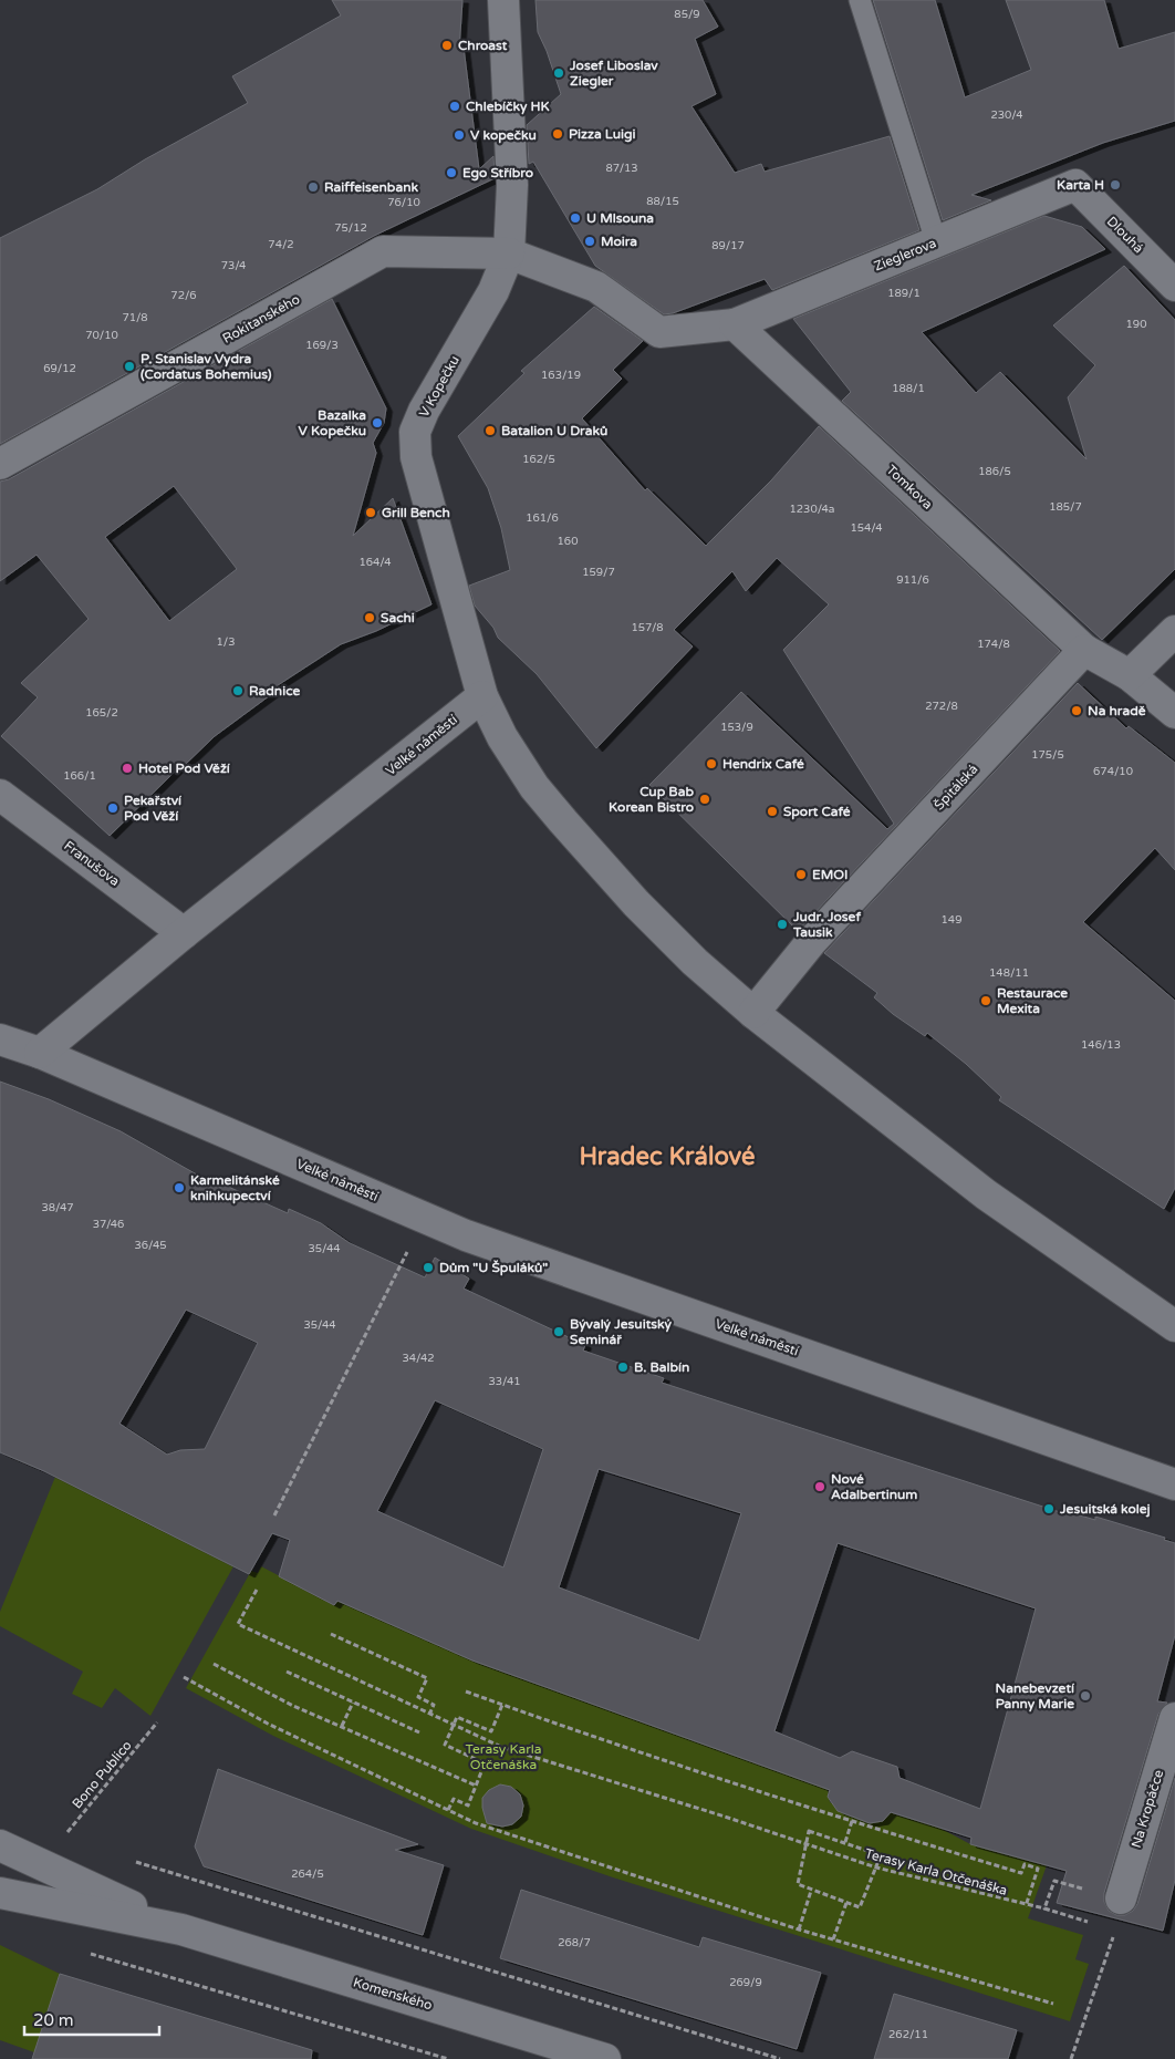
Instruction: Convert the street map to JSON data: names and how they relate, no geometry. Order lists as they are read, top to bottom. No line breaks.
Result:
{"streets":{"street":["Dlouhá","Zieglerova","Rokitanského","V Kopečku","Tomkova","Velké náměstí","Špitálská","Franušova","Na Kropáčce","Komenského"],"path":["Bono Publico","Terasy Karla Otčenáška"]},"crossings":[["Dlouhá","Zieglerova"],["Zieglerova","Tomkova"],["Rokitanského","V Kopečku"],["V Kopečku","Velké náměstí"],["Tomkova","Špitálská"],["Velké náměstí","Franušova"]],"districts":["Hradec Králové"],"parks":["Terasy Karla Otčenáška"],"places":["Chroast","Josef Liboslav Ziegler","Chlebíčky HK","Pizza Luigi","V kopečku","Ego Stříbro","Karta H","Raiffeisenbank","U Mlsouna","Moira","P. Stanislav Vydra (Cordatus Bohemius)","Bazalka V Kopečku","Batalion U Draků","Grill Bench","Sachi","Radnice","Na hradě","Hendrix Café","Hotel Pod Věží","Cup Bab Korean Bistro","Pekařství Pod Věží","Sport Café","EMOI","Judr. Josef Tausik","Restaurace Mexita","Karmelitánské knihkupectví","Dům \"U Špuláků\"","Bývalý Jesuitský Seminář","B. Balbín","Nové Adalbertinum","Jesuitská kolej","Nanebevzetí Panny Marie"],"house_numbers":["85/9","230/4","87/13","88/15","76/10","75/12","74/2","89/17","73/4","189/1","72/6","71/8","190","70/10","169/3","69/12","163/19","188/1","162/5","186/5","185/7","1230/4a","161/6","154/4","160","164/4","159/7","911/6","157/8","1/3","174/8","272/8","165/2","153/9","175/5","674/10","166/1","149","148/11","146/13","38/47","37/46","36/45","35/44","35/44","34/42","33/41","264/5","268/7","269/9","262/11"],"scale_bar":"20 m"}
